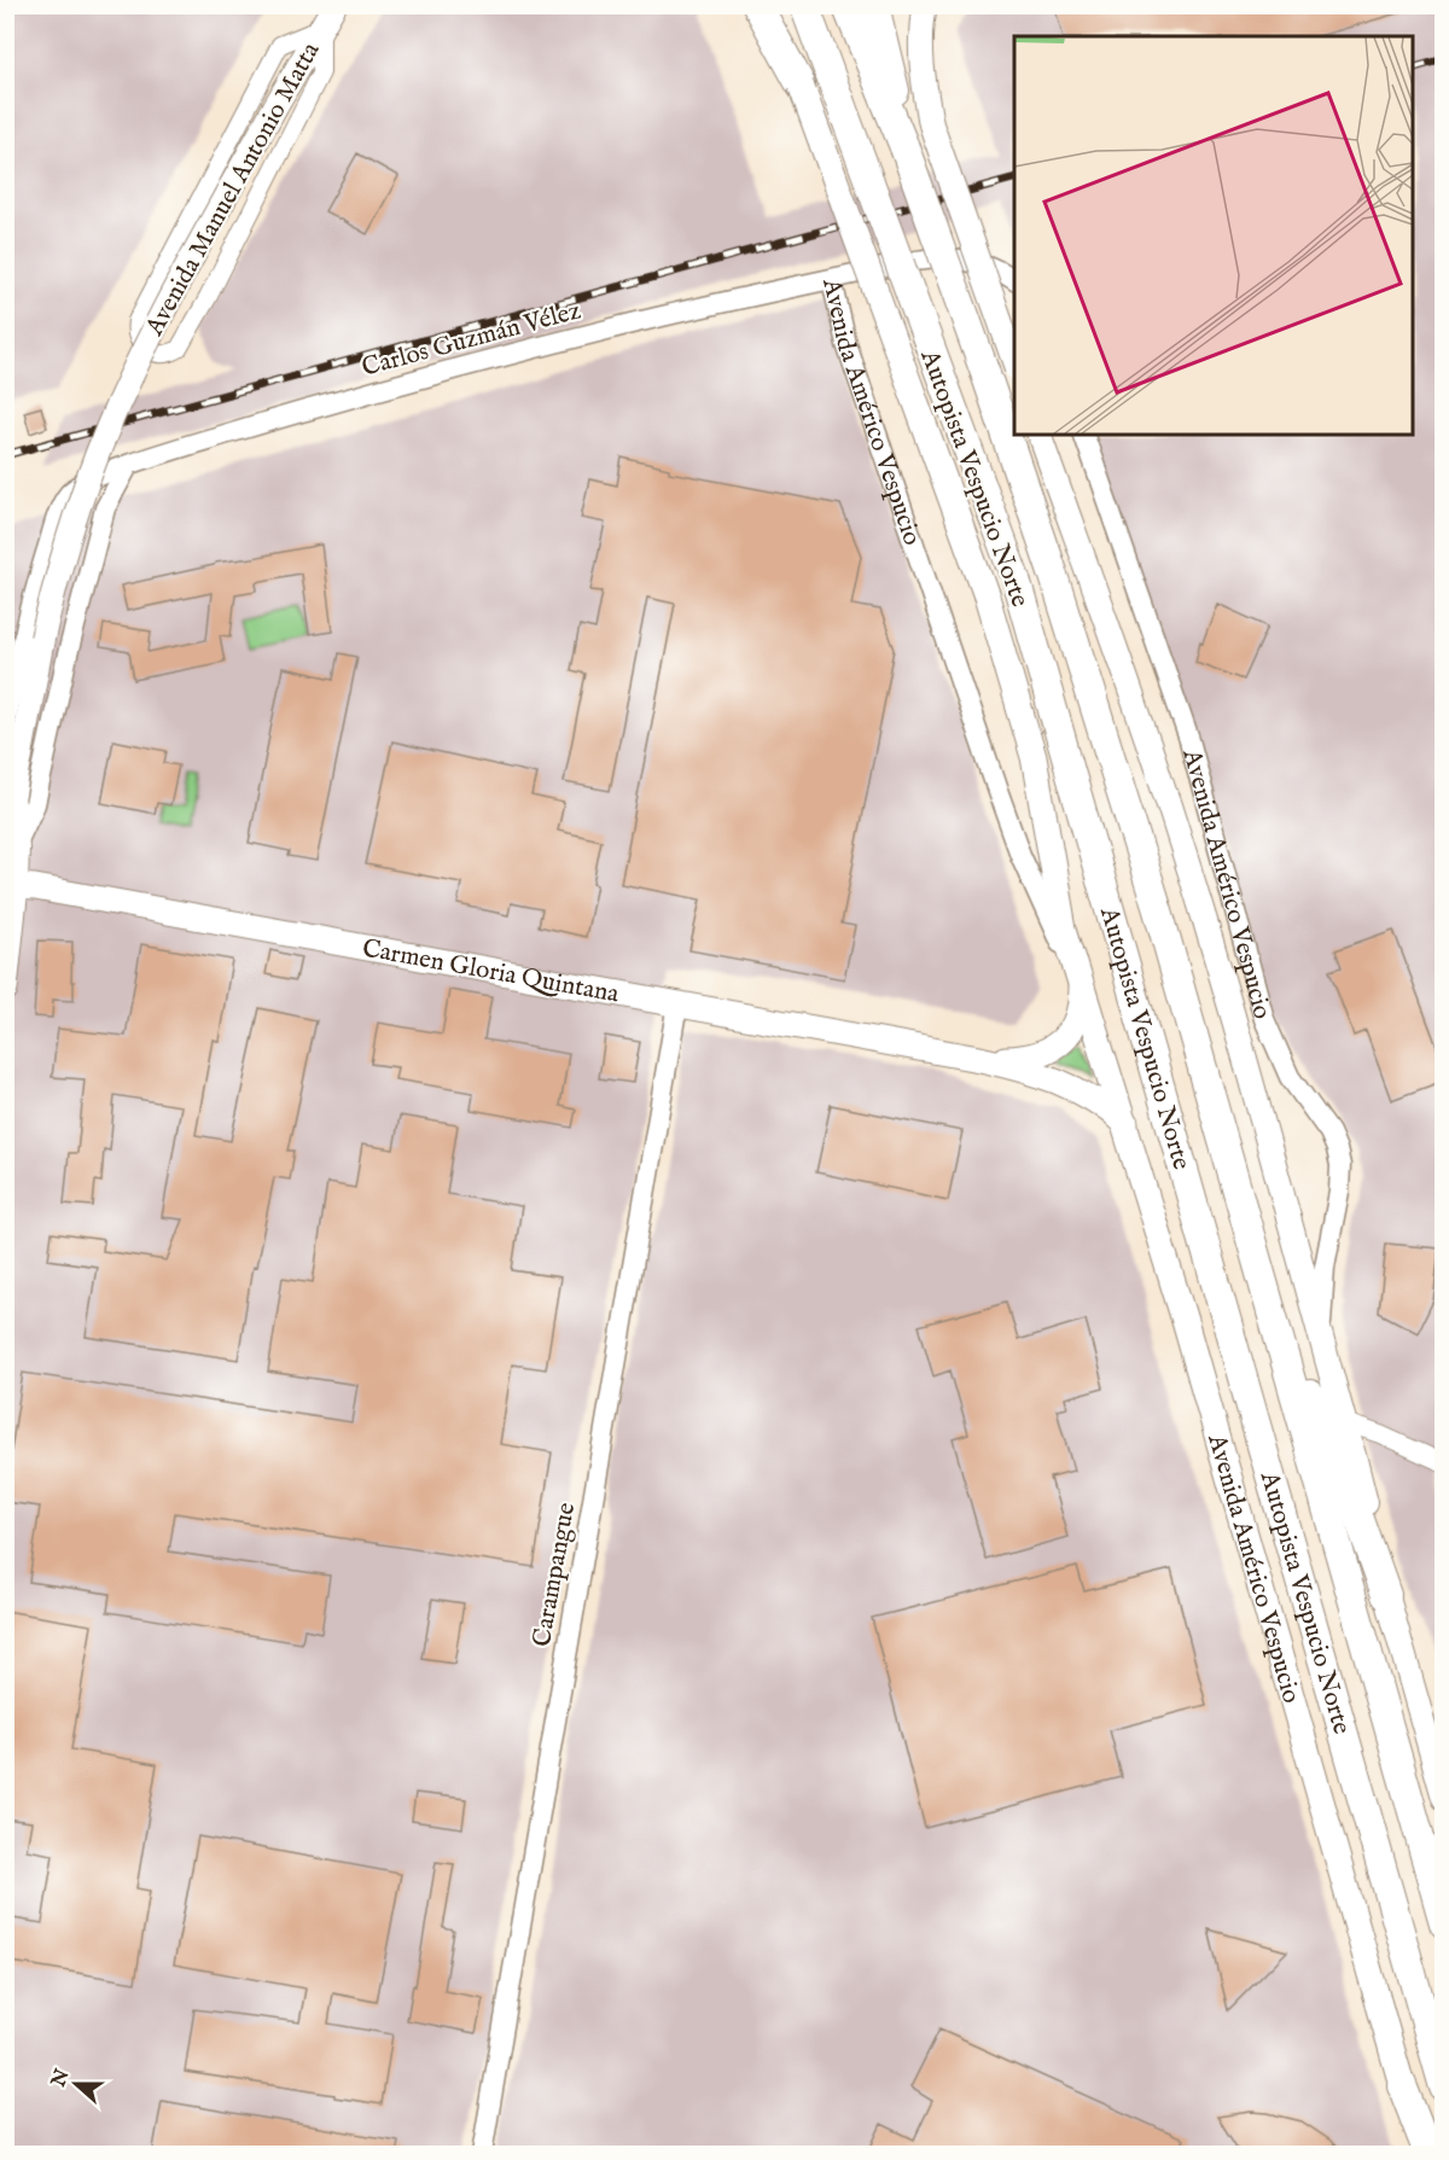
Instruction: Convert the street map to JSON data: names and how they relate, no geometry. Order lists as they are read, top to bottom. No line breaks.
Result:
{"streets":{"highway":["Autopista Vespucio Norte"],"main road":["Avenida Manuel Antonio Matta","Avenida Américo Vespucio","Carmen Gloria Quintana"],"street":["Carlos Guzmán Vélez","Carampangue"]},"crossings":[["Avenida Manuel Antonio Matta","Carlos Guzmán Vélez"],["Avenida Manuel Antonio Matta","Carmen Gloria Quintana"],["Carlos Guzmán Vélez","Avenida Américo Vespucio"],["Avenida Américo Vespucio","Carmen Gloria Quintana"],["Carmen Gloria Quintana","Carampangue"]],"north":"left"}
